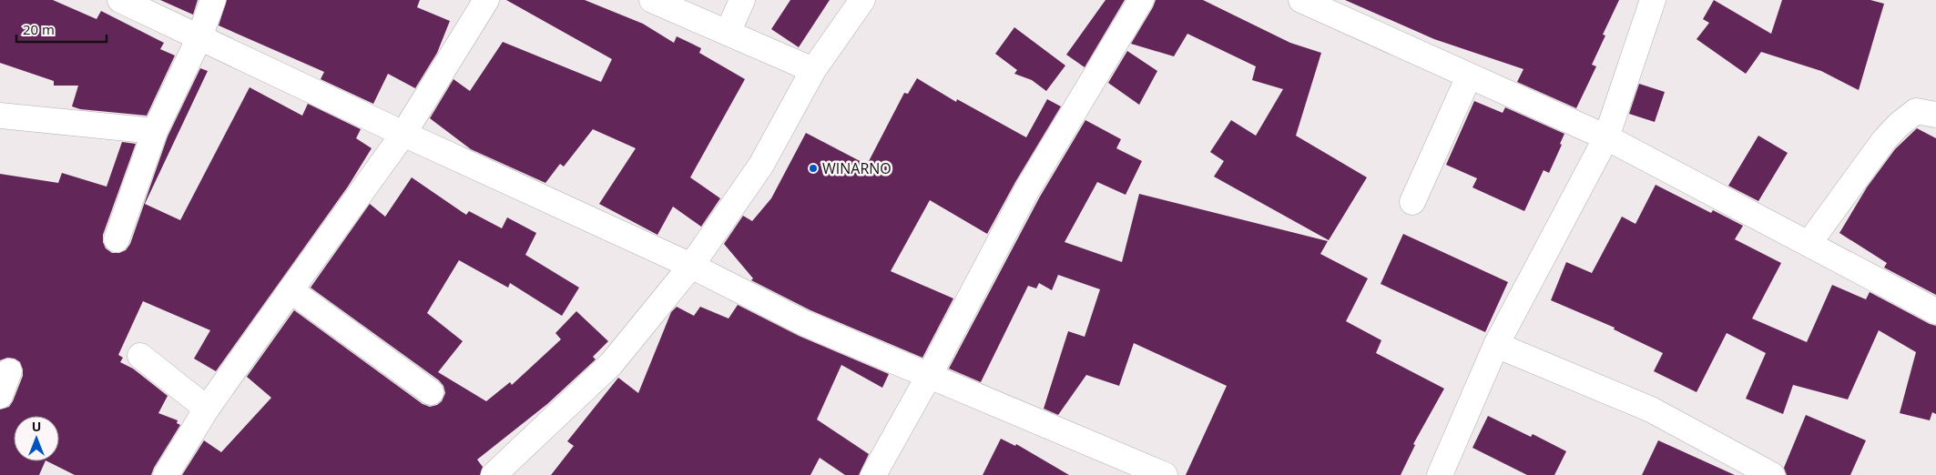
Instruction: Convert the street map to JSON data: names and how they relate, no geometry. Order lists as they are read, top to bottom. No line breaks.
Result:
{"places":["WINARNO"],"scale_bar":"20 m","north":"top"}
